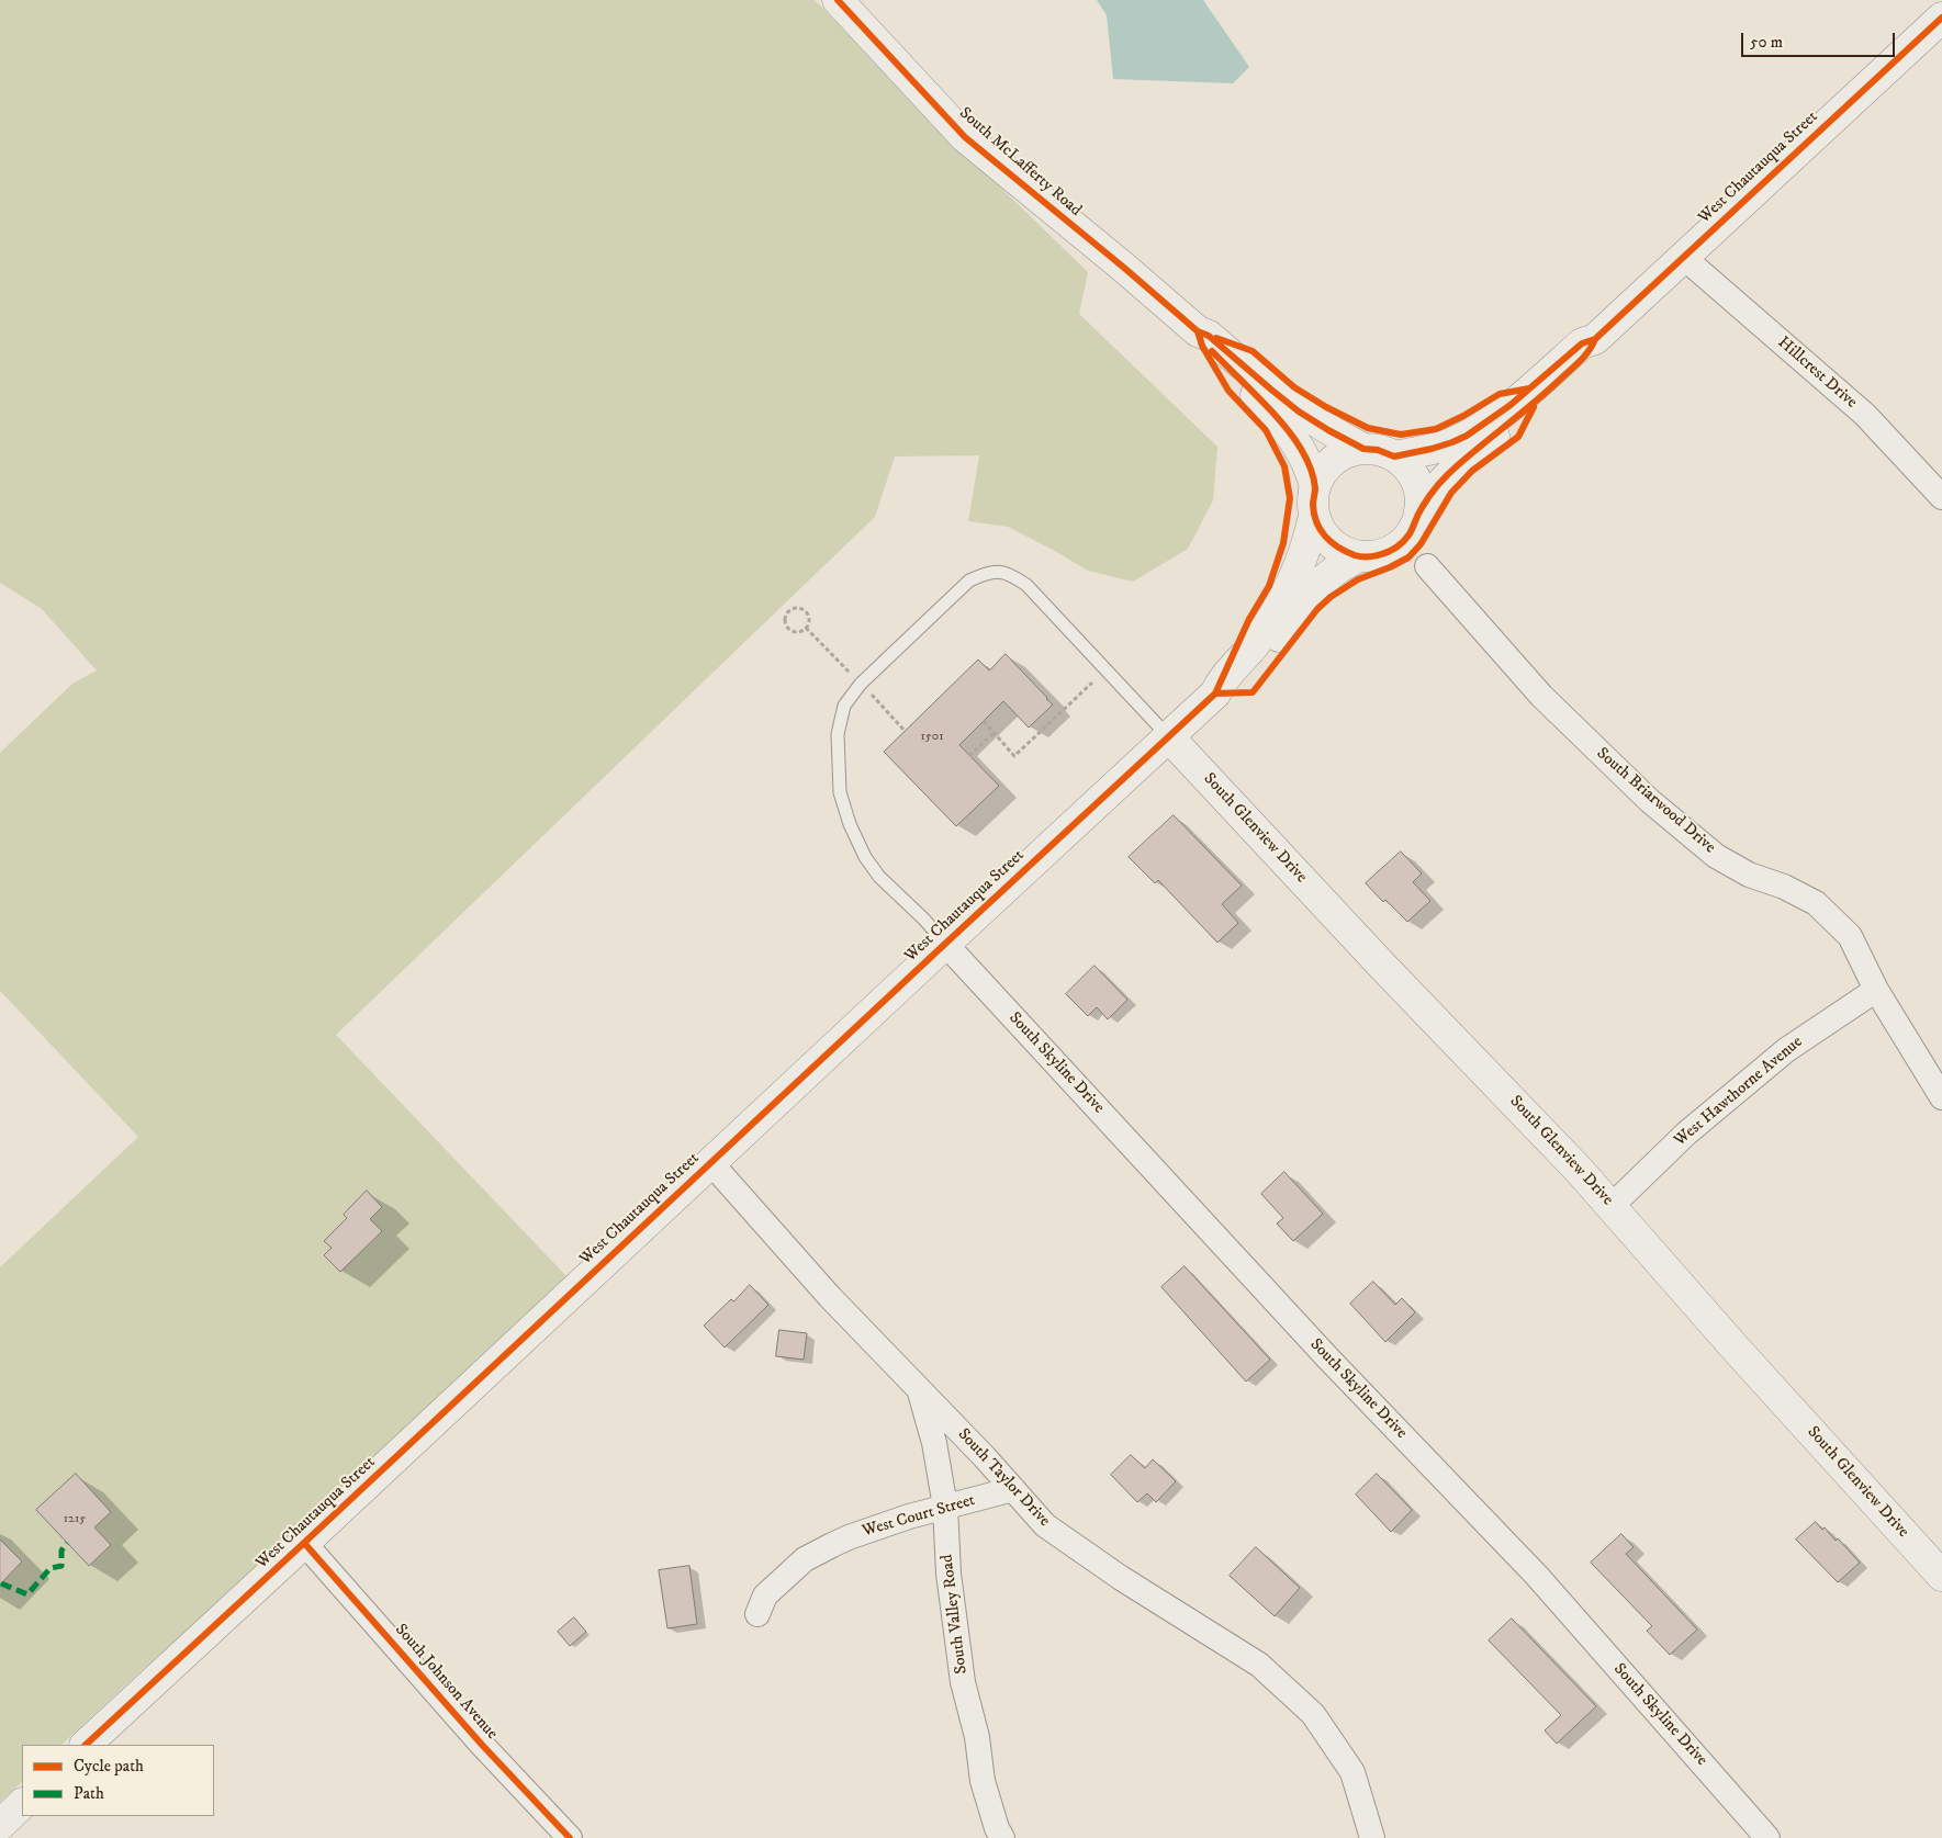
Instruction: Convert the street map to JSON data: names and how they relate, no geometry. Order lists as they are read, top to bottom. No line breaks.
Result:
{"streets":{"street":["South McLafferty Road","West Chautauqua Street","Hillcrest Drive","South Briarwood Drive","South Glenview Drive","South Skyline Drive","West Hawthorne Avenue","South Taylor Drive","West Court Street","South Valley Road","South Johnson Avenue"]},"crossings":[["South McLafferty Road","West Chautauqua Street"],["West Chautauqua Street","Hillcrest Drive"],["West Chautauqua Street","South Glenview Drive"],["West Chautauqua Street","South Skyline Drive"],["West Chautauqua Street","South Taylor Drive"],["West Chautauqua Street","South Johnson Avenue"],["South Briarwood Drive","West Hawthorne Avenue"],["South Glenview Drive","West Hawthorne Avenue"],["South Taylor Drive","West Court Street"],["South Taylor Drive","South Valley Road"],["West Court Street","South Valley Road"]],"house_numbers":["1501","1215"],"legend":["Cycle path","Path"],"scale_bar":"50 m"}
